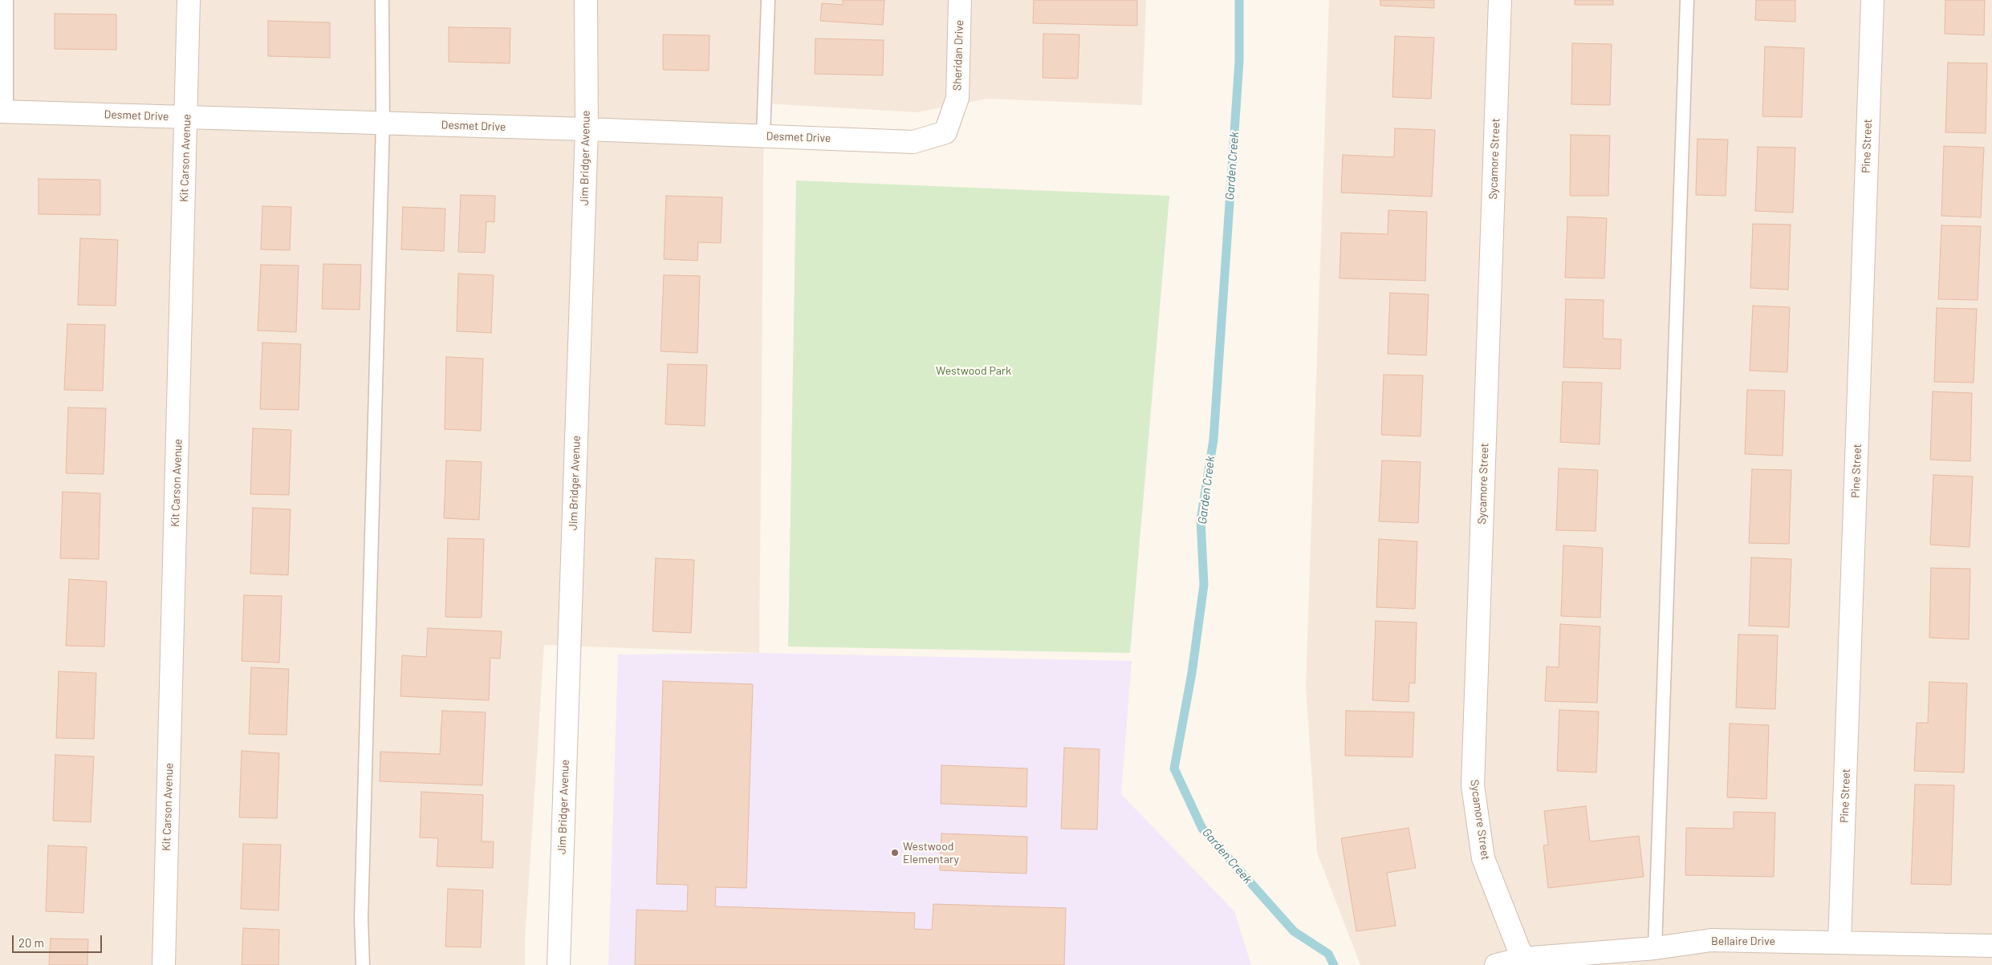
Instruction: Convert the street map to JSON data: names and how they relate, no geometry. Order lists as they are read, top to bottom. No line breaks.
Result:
{"streets":{"street":["Sheridan Drive","Desmet Drive","Pine Street","Kit Carson Avenue","Jim Bridger Avenue","Sycamore Street","Bellaire Drive"]},"crossings":[["Sheridan Drive","Desmet Drive"],["Desmet Drive","Kit Carson Avenue"],["Desmet Drive","Jim Bridger Avenue"],["Pine Street","Bellaire Drive"],["Sycamore Street","Bellaire Drive"]],"water":["Garden Creek"],"parks":["Westwood Park"],"places":["Westwood Elementary"],"scale_bar":"20 m"}
